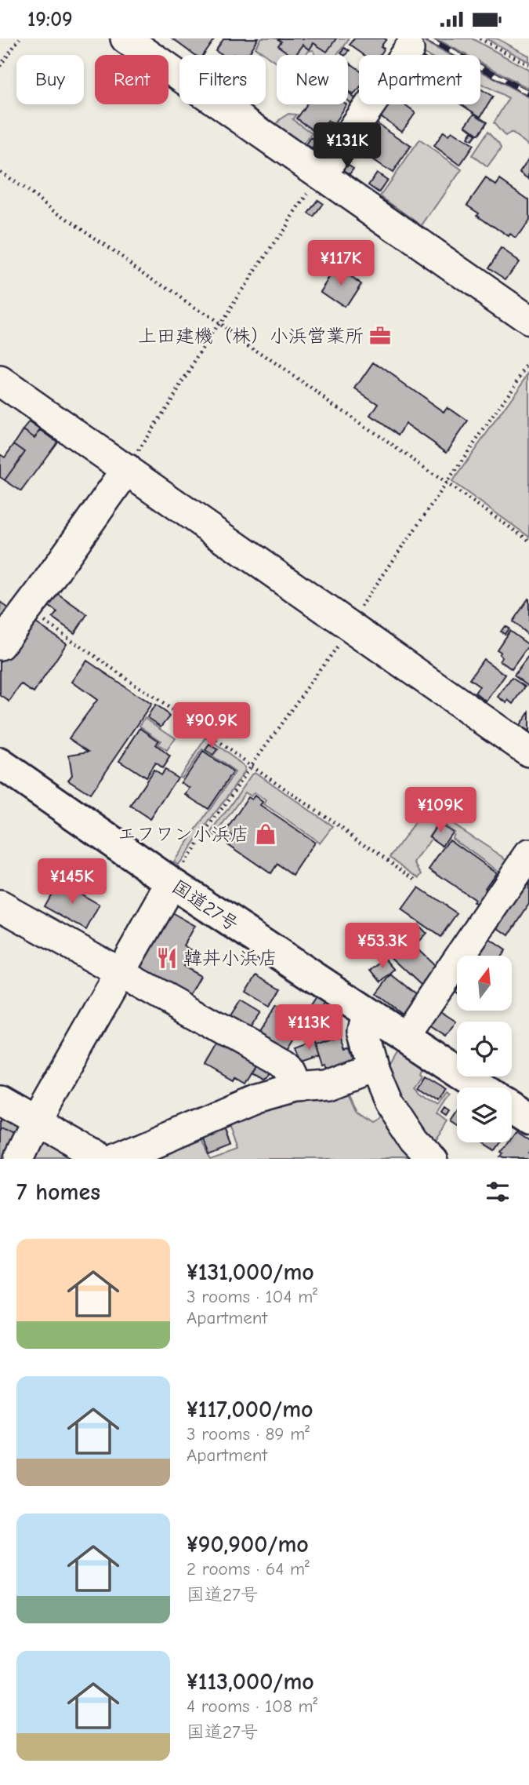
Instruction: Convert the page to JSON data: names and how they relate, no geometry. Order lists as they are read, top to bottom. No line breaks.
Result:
{"streets":{"highway":["国道27号"]},"places":{"office":["上田建機（株）小浜営業所"],"shop":["エフワン小浜店"],"restaurant":["韓丼小浜店"]},"north":"top","page":{"status":"19:09","chip":["Buy","Rent","Filters","New","Apartment"],"price":["¥131K","¥117K","¥90.9K","¥109K","¥145K","¥53.3K","¥113K"],"heading":"7 homes","list":[{"name":"¥131,000/mo","note":"3 rooms · 104 m² · Apartment"},{"name":"¥117,000/mo","note":"3 rooms · 89 m² · Apartment"},{"name":"¥90,900/mo","note":"2 rooms · 64 m² · 国道27号"},{"name":"¥113,000/mo","note":"4 rooms · 108 m² · 国道27号"}]}}
